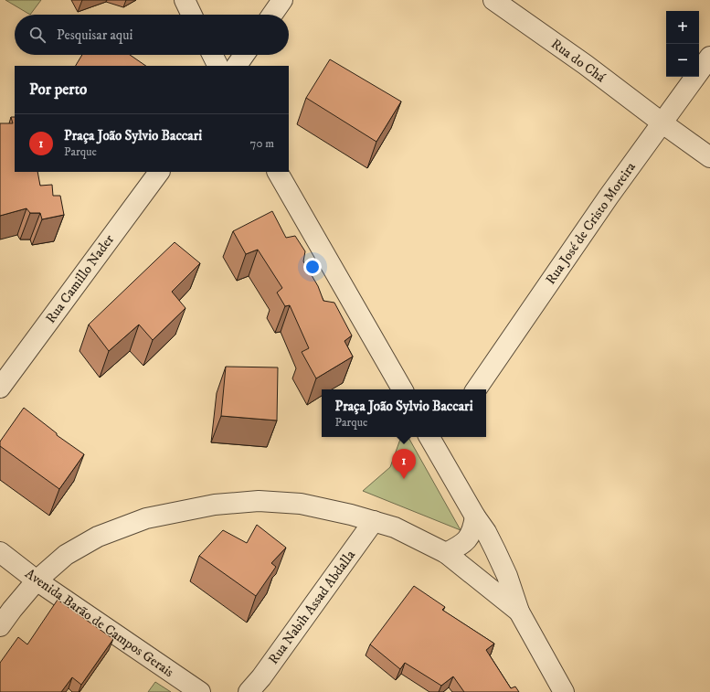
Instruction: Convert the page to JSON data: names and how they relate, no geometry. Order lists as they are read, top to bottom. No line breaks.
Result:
{"streets":{"street":["Rua do Chá","Rua José de Cristo Moreira","Rua Camillo Nader","Rua Nabih Assad Abdalla","Avenida Barão de Campos Gerais"]},"crossings":[["Rua do Chá","Rua José de Cristo Moreira"]],"page":{"map_buttons":["+","−"],"search":"Pesquisar aqui","heading":"Por perto","list":[{"mark":"1","name":"Praça João Sylvio Baccari","note":"Parque","value":"70 m"}],"popup":["Praça João Sylvio Baccari","Parque"],"pins":"1"}}
